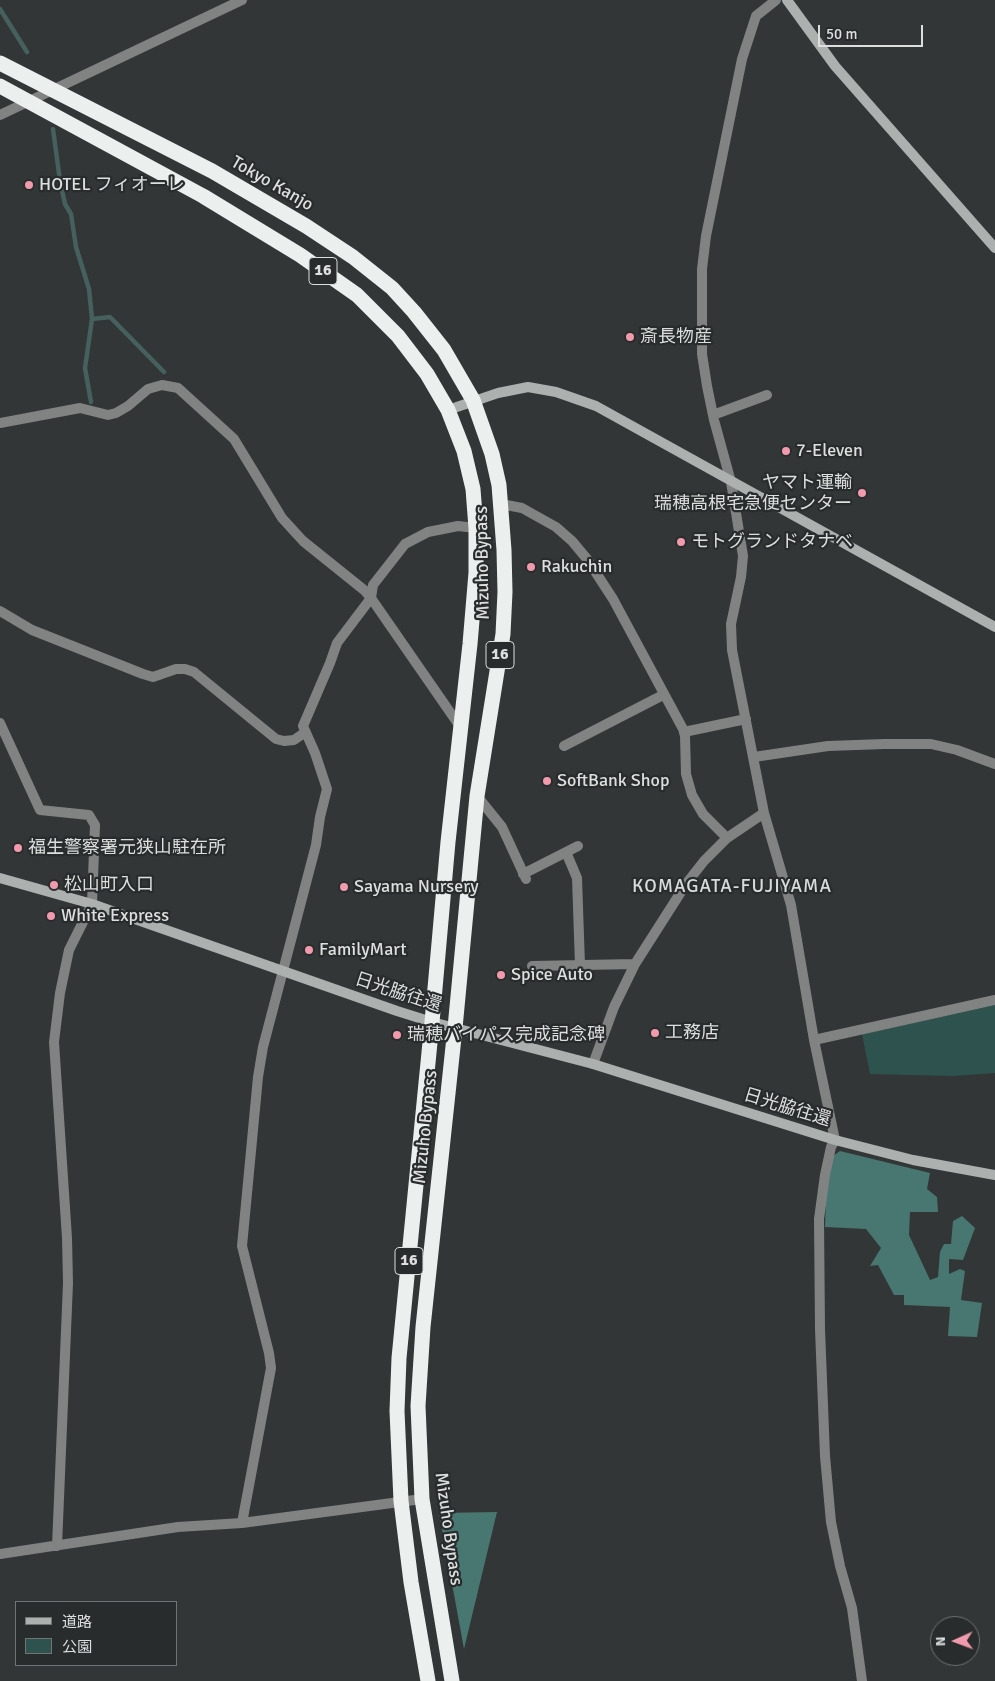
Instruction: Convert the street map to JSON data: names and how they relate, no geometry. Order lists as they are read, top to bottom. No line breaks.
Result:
{"streets":{"highway":["Tokyo Kanjo","16","Mizuho Bypass"],"main road":["日光脇往還"]},"crossings":[["Tokyo Kanjo","Mizuho Bypass"],["16","Mizuho Bypass"],["Mizuho Bypass","日光脇往還"]],"districts":["KOMAGATA-FUJIYAMA"],"places":["HOTEL フィオーレ","斎長物産","7-Eleven","ヤマト運輸 瑞穂高根宅急便センター","モトグランドタナベ","Rakuchin","SoftBank Shop","福生警察署元狭山駐在所","松山町入口","Sayama Nursery","White Express","FamilyMart","Spice Auto","工務店","瑞穂バイパス完成記念碑"],"legend":["道路","公園"],"scale_bar":"50 m","north":"left"}
